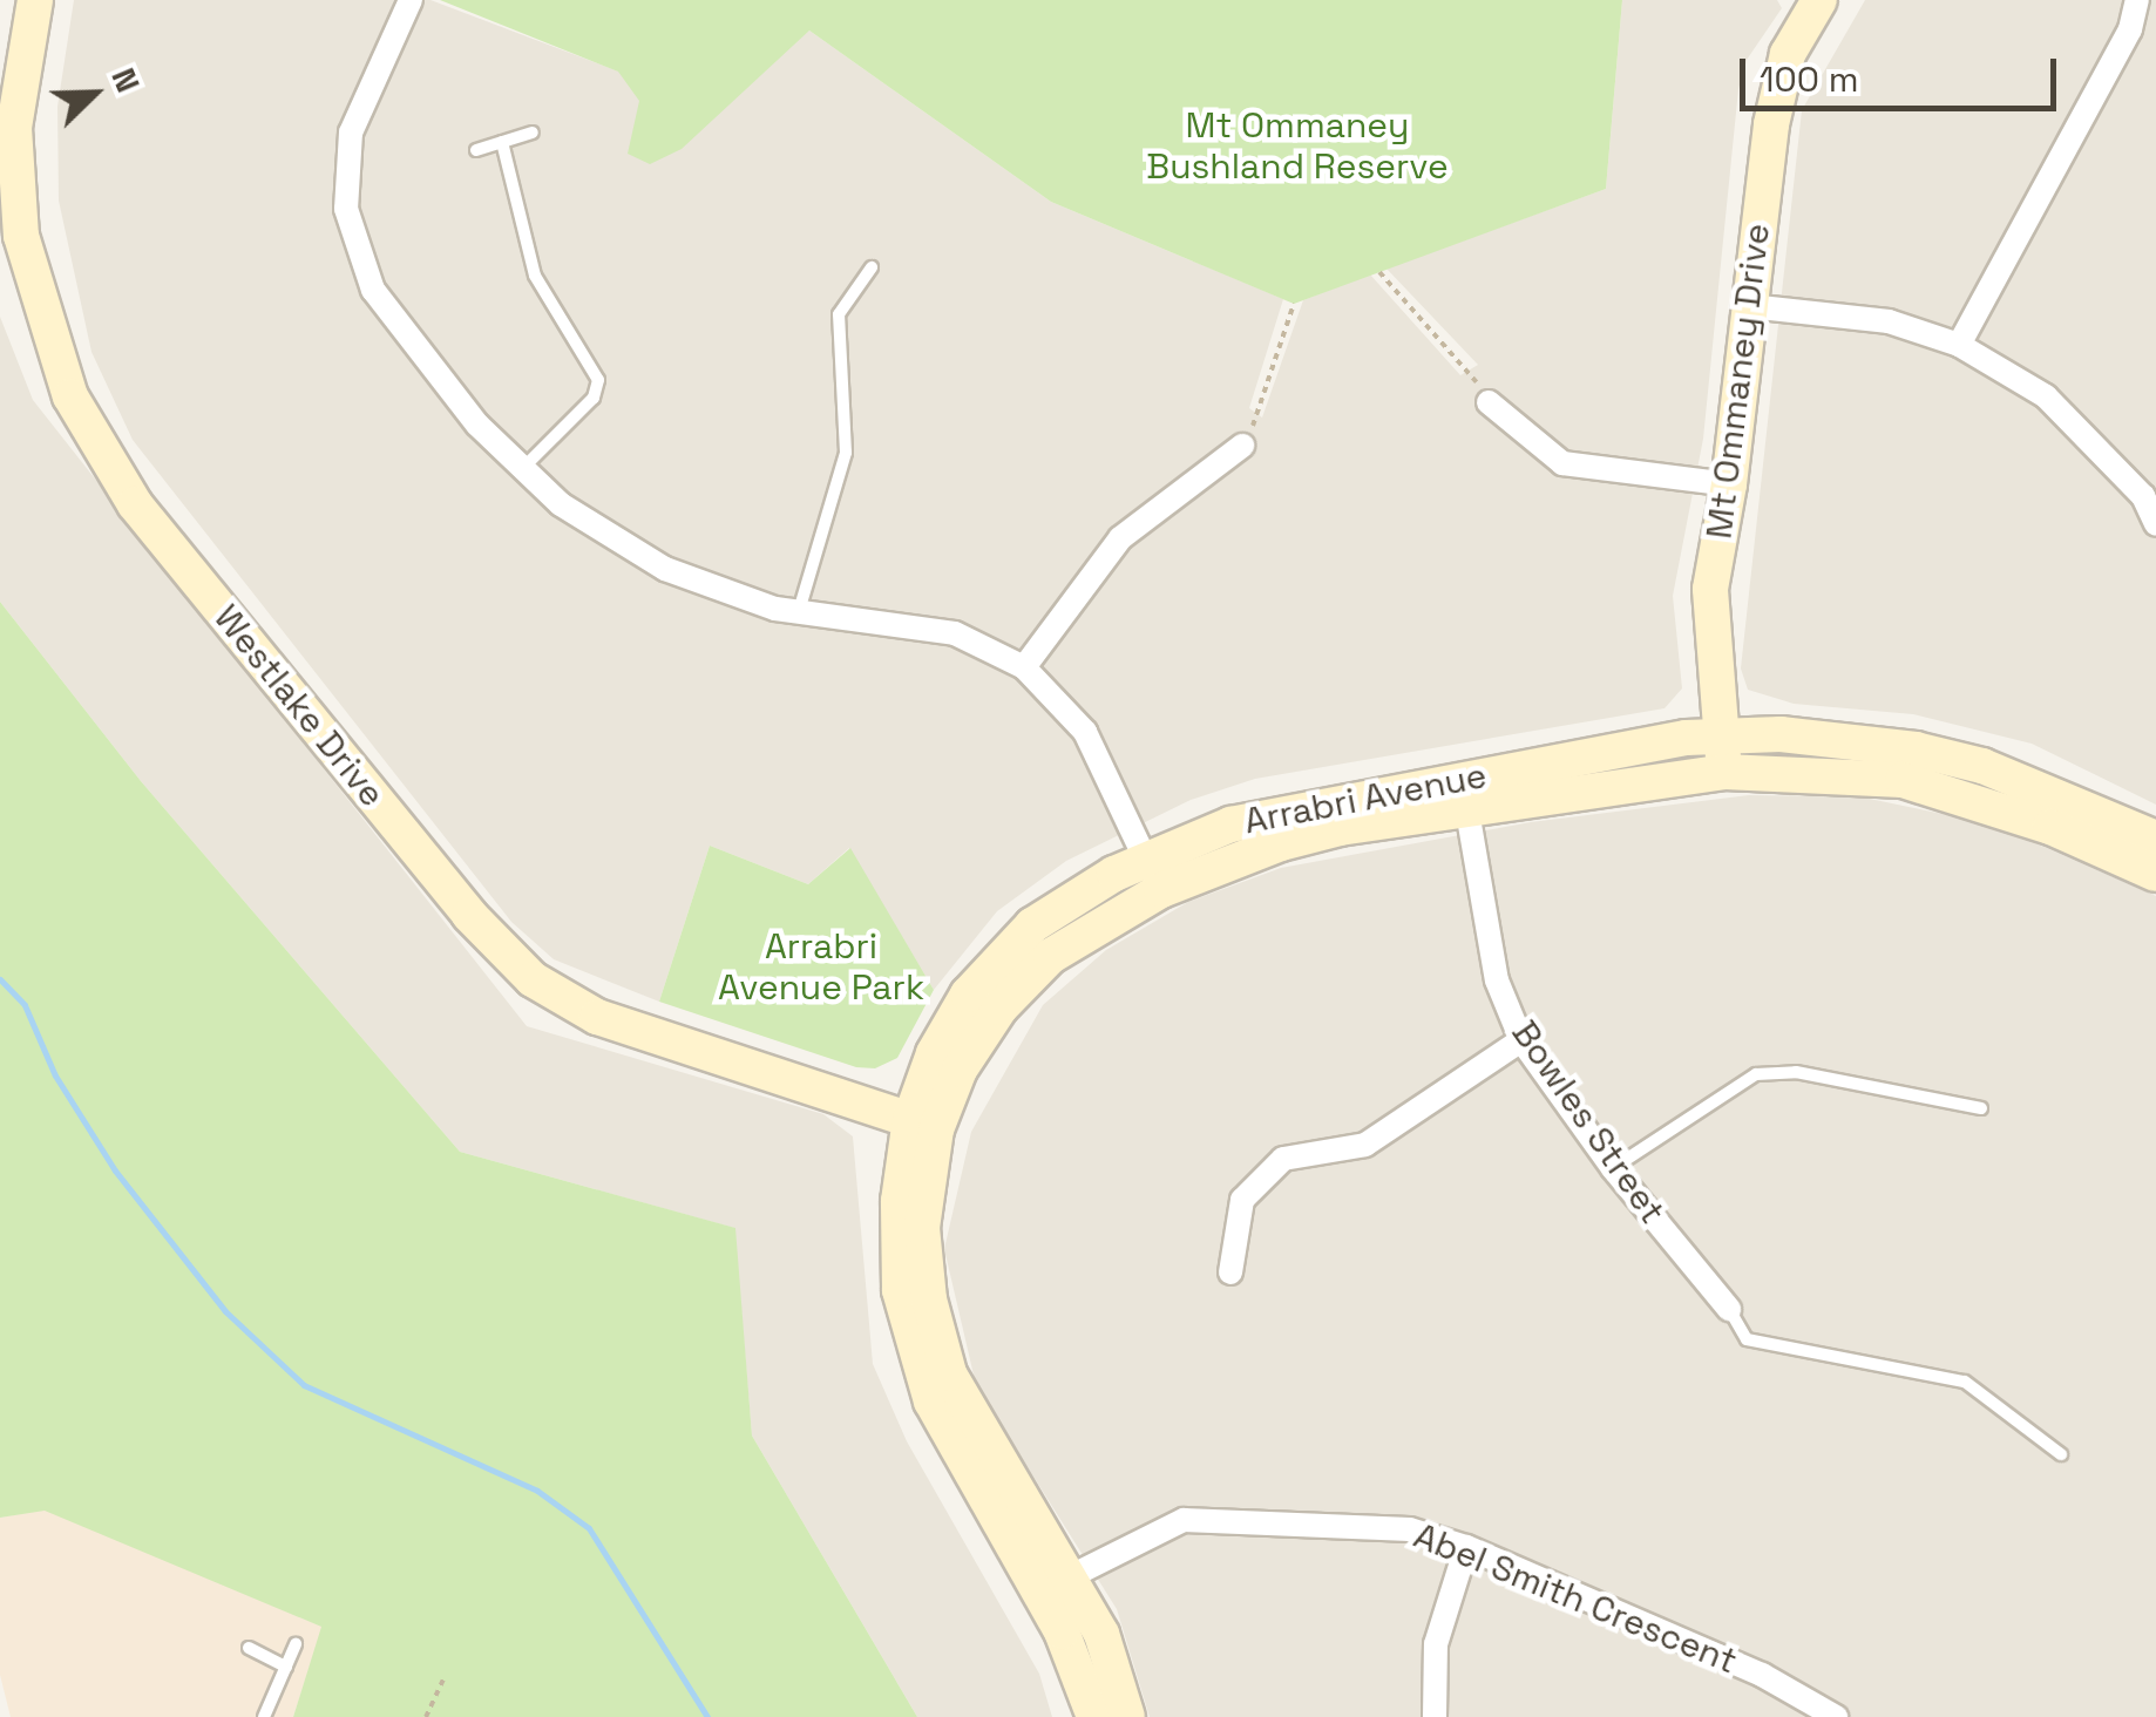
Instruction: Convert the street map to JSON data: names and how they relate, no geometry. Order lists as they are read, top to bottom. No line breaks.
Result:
{"streets":{"street":["Mt Ommaney Drive","Westlake Drive","Arrabri Avenue","Bowles Street","Abel Smith Crescent"]},"crossings":[["Mt Ommaney Drive","Arrabri Avenue"],["Westlake Drive","Arrabri Avenue"],["Arrabri Avenue","Bowles Street"],["Arrabri Avenue","Abel Smith Crescent"]],"parks":["Mt Ommaney Bushland Reserve","Arrabri Avenue Park"],"scale_bar":"100 m","north":"top right"}
